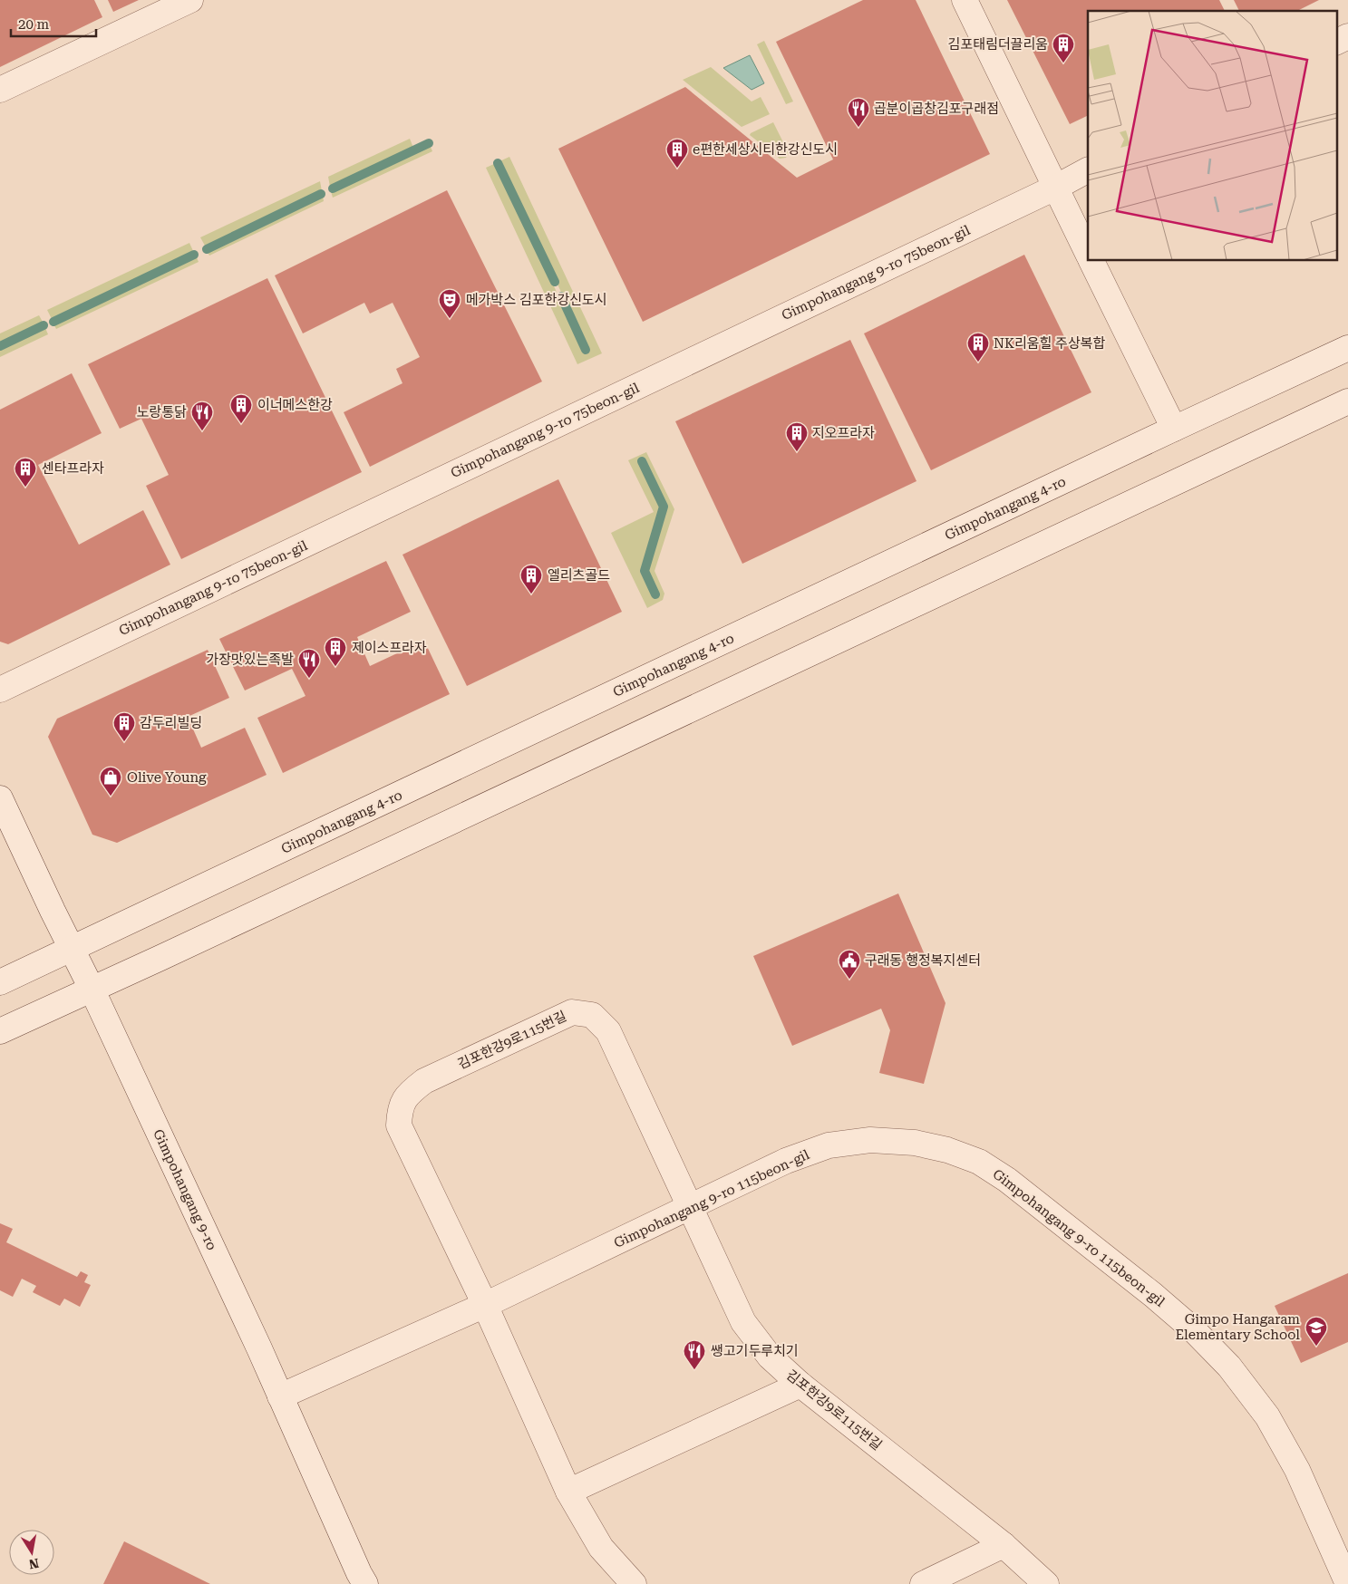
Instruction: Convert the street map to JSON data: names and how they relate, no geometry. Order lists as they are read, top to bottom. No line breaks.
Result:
{"streets":{"street":["Gimpohangang 9-ro 75beon-gil","Gimpohangang 4-ro","김포한강9로115번길","Gimpohangang 9-ro","Gimpohangang 9-ro 115beon-gil"]},"crossings":[["Gimpohangang 4-ro","Gimpohangang 9-ro"],["김포한강9로115번길","Gimpohangang 9-ro 115beon-gil"],["Gimpohangang 9-ro","Gimpohangang 9-ro 115beon-gil"]],"places":{"building":["김포태림더끌리움","e편한세상시티한강신도시","NK리움힐 주상복합","이너메스한강","지오프라자","센타프라자","엘리츠골드","제이스프라자","감두리빌딩"],"restaurant":["곱분이곱창김포구래점","노랑통닭","가장맛있는족발","쌩고기두루치기"],"theatre":["메가박스 김포한강신도시"],"shop":["Olive Young"],"public building":["구래동 행정복지센터"],"school or university":["Gimpo Hangaram Elementary School"]},"scale_bar":"20 m","north":"bottom"}
